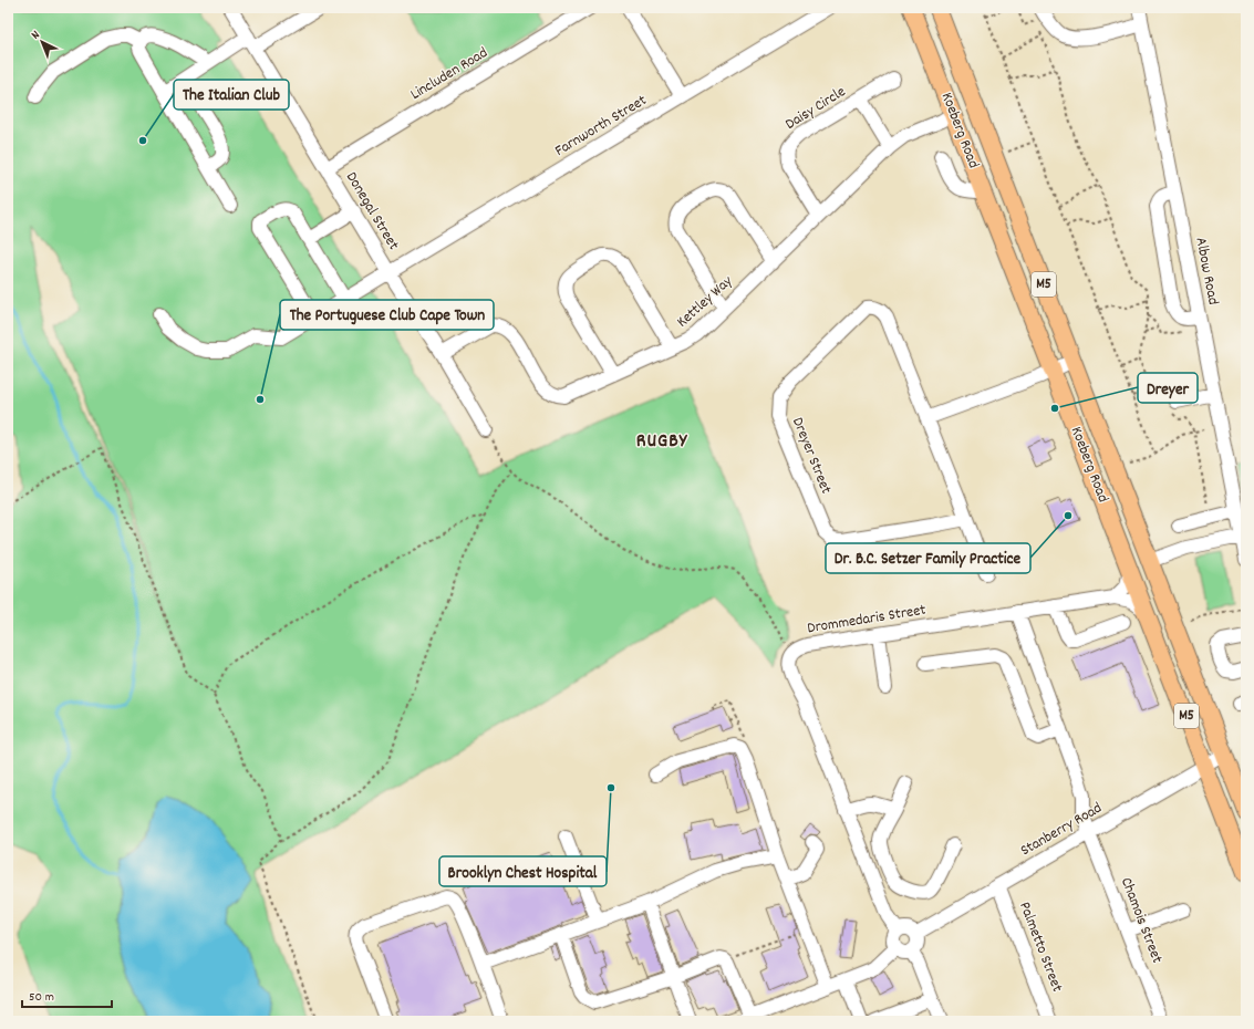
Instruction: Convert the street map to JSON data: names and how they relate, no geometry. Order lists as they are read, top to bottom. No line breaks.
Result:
{"streets":{"main road":["Koeberg Road","M5"],"street":["Lincluden Road","Daisy Circle","Farnworth Street","Donegal Street","Albow Road","Kettley Way","Dreyer Street","Drommedaris Street","Stanberry Road","Chamois Street","Palmetto Street"]},"crossings":[["Lincluden Road","Donegal Street"],["Daisy Circle","Kettley Way"],["Farnworth Street","Donegal Street"],["Koeberg Road","Kettley Way"],["Koeberg Road","Drommedaris Street"],["Koeberg Road","Stanberry Road"],["Donegal Street","Kettley Way"],["Drommedaris Street","Chamois Street"],["Stanberry Road","Chamois Street"],["Stanberry Road","Palmetto Street"]],"districts":["RUGBY"],"places":["The Italian Club","The Portuguese Club Cape Town","Dreyer","Dr. B.C. Setzer Family Practice","Brooklyn Chest Hospital"],"scale_bar":"50 m","north":"top left"}
